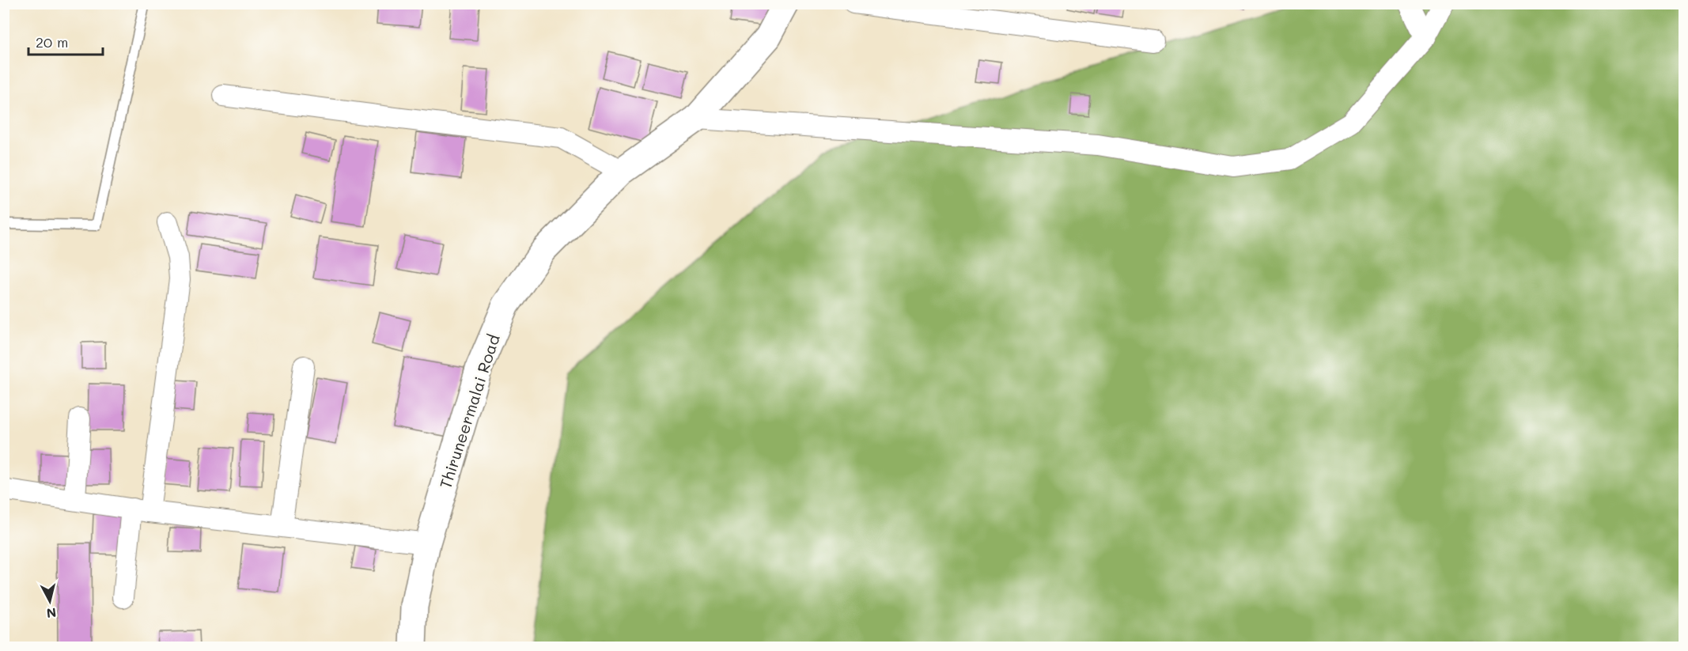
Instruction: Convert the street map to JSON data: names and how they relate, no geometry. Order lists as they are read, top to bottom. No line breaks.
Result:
{"streets":{"street":["Thiruneermalai Road"]},"scale_bar":"20 m","north":"bottom"}
